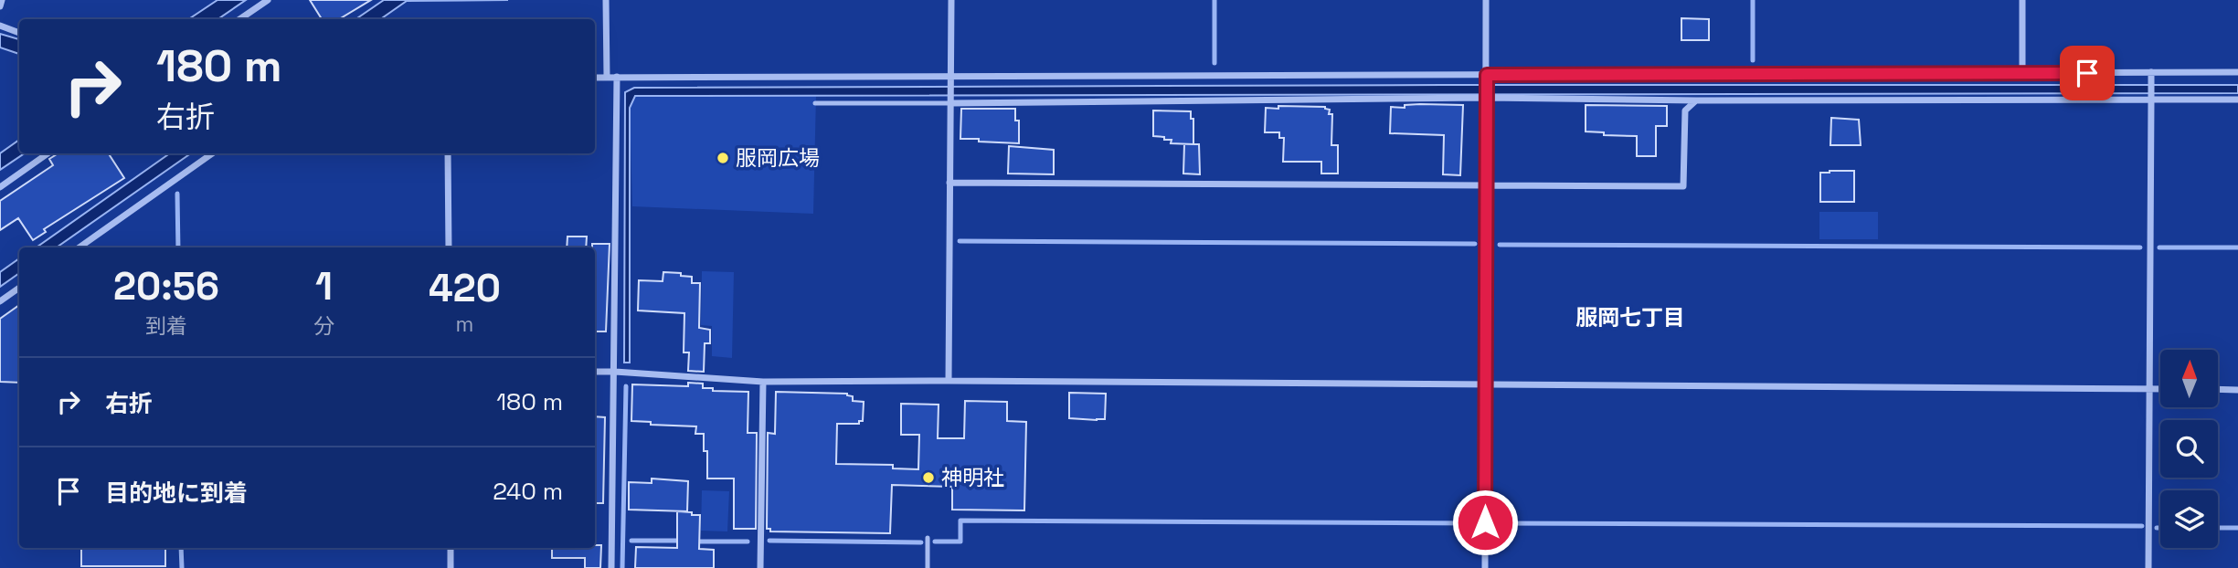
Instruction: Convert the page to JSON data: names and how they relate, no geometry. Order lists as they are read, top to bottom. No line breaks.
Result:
{"districts":["服岡七丁目"],"places":["服岡広場","神明社"],"north":"top","page":{"turn":["180 m","右折"],"eta":["20:56","到着","1","分","420","m"],"list":[{"name":"右折","value":"180 m"},{"name":"目的地に到着","value":"240 m"}]}}
